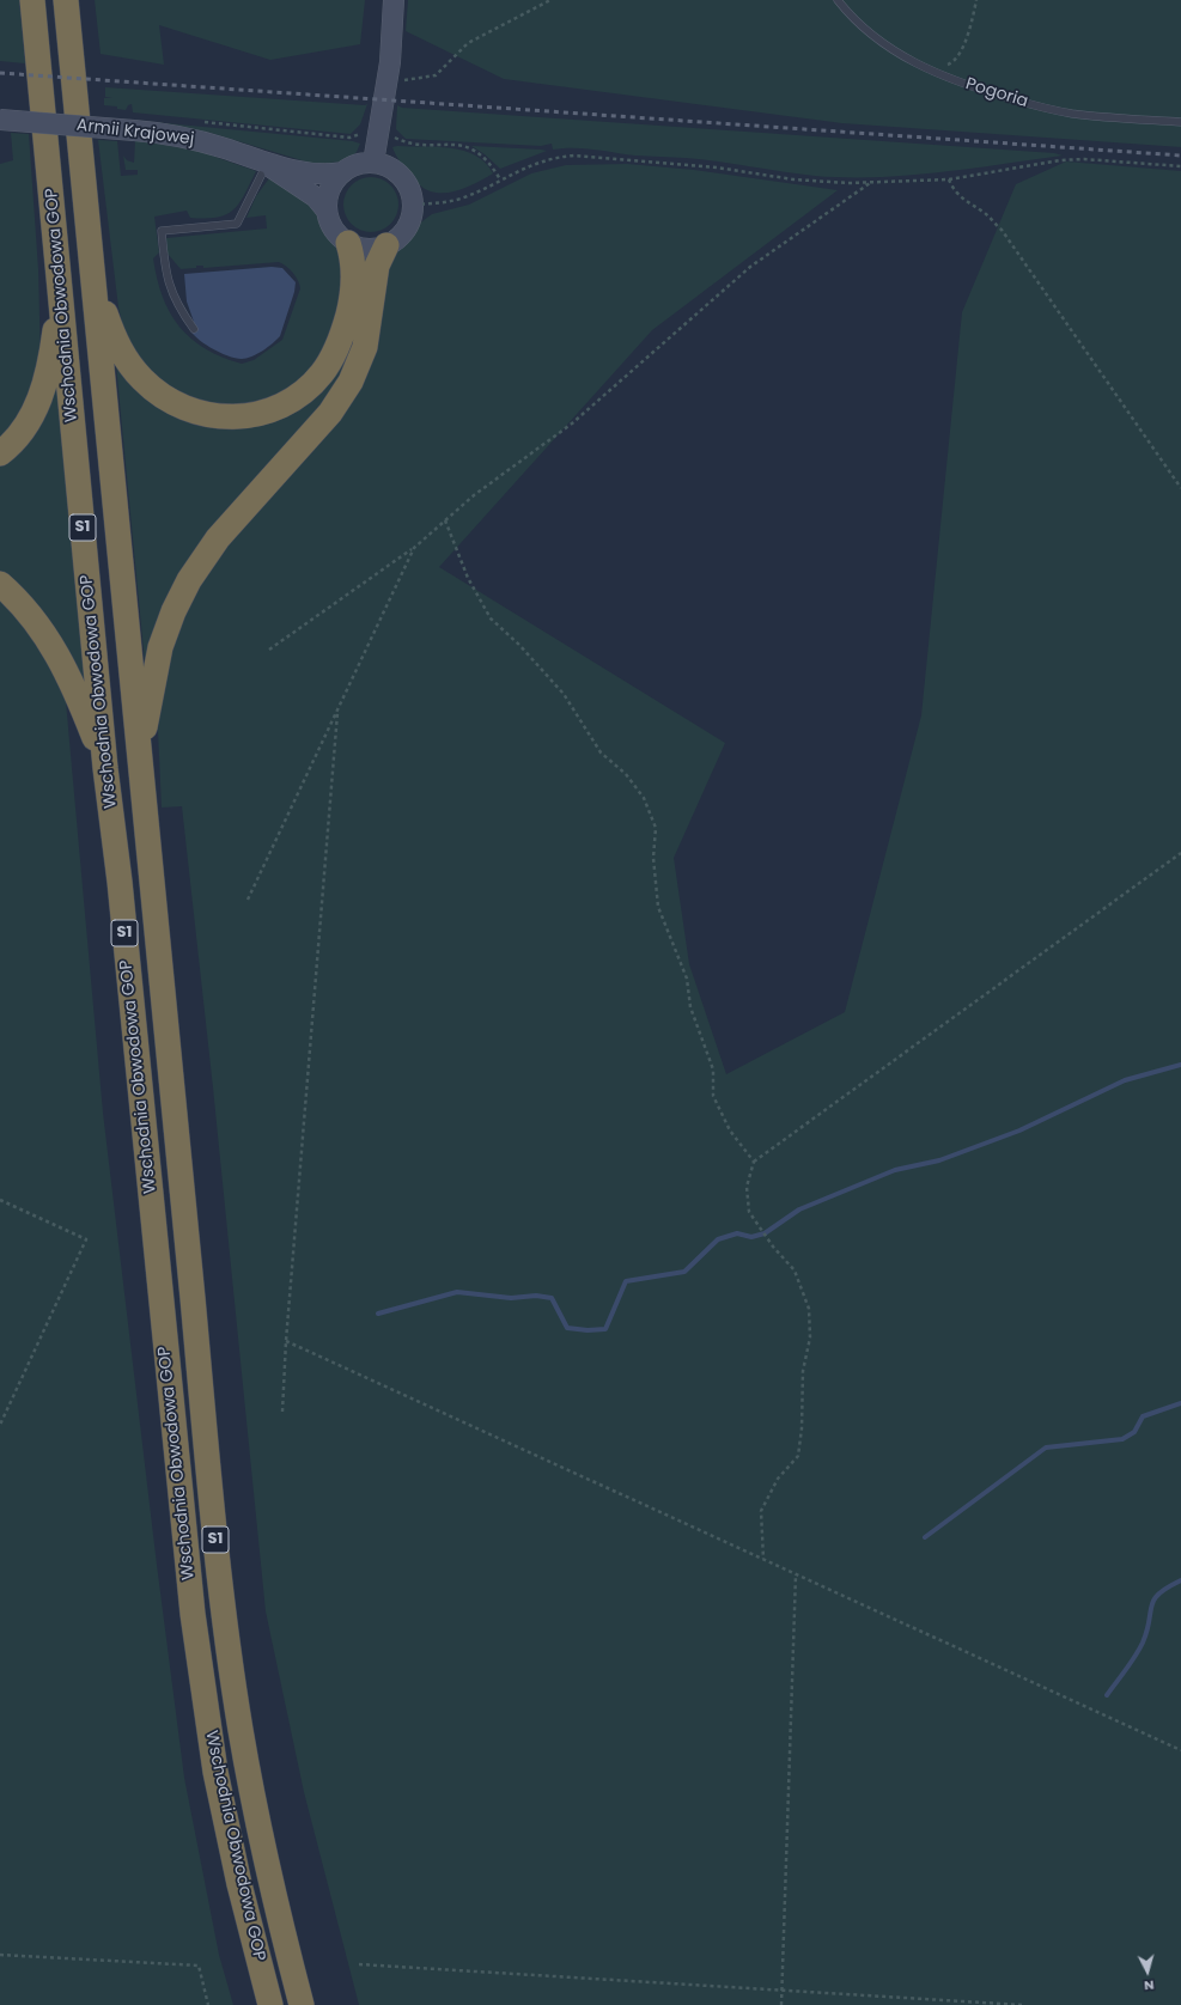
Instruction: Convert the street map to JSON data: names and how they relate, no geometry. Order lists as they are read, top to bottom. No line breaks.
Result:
{"streets":{"highway":["Wschodnia Obwodowa GOP","S1"],"main road":["Armii Krajowej"],"lane":["Pogoria"]},"north":"bottom"}
